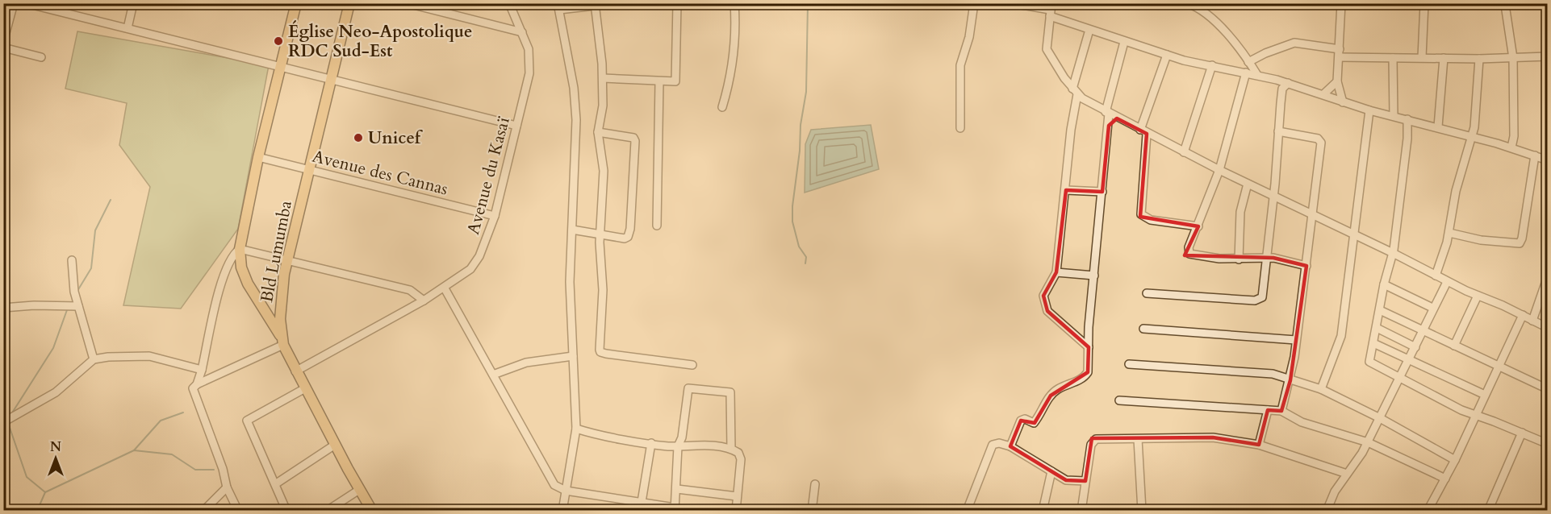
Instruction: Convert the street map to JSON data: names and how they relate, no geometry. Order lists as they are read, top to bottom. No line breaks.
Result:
{"streets":{"main road":["Bld Lumumba"],"street":["Avenue des Cannas","Avenue du Kasaï"]},"crossings":[["Avenue des Cannas","Avenue du Kasaï"],["Avenue des Cannas","Bld Lumumba"]],"places":["Église Neo-Apostolique RDC Sud-Est","Unicef"],"north":"top"}
